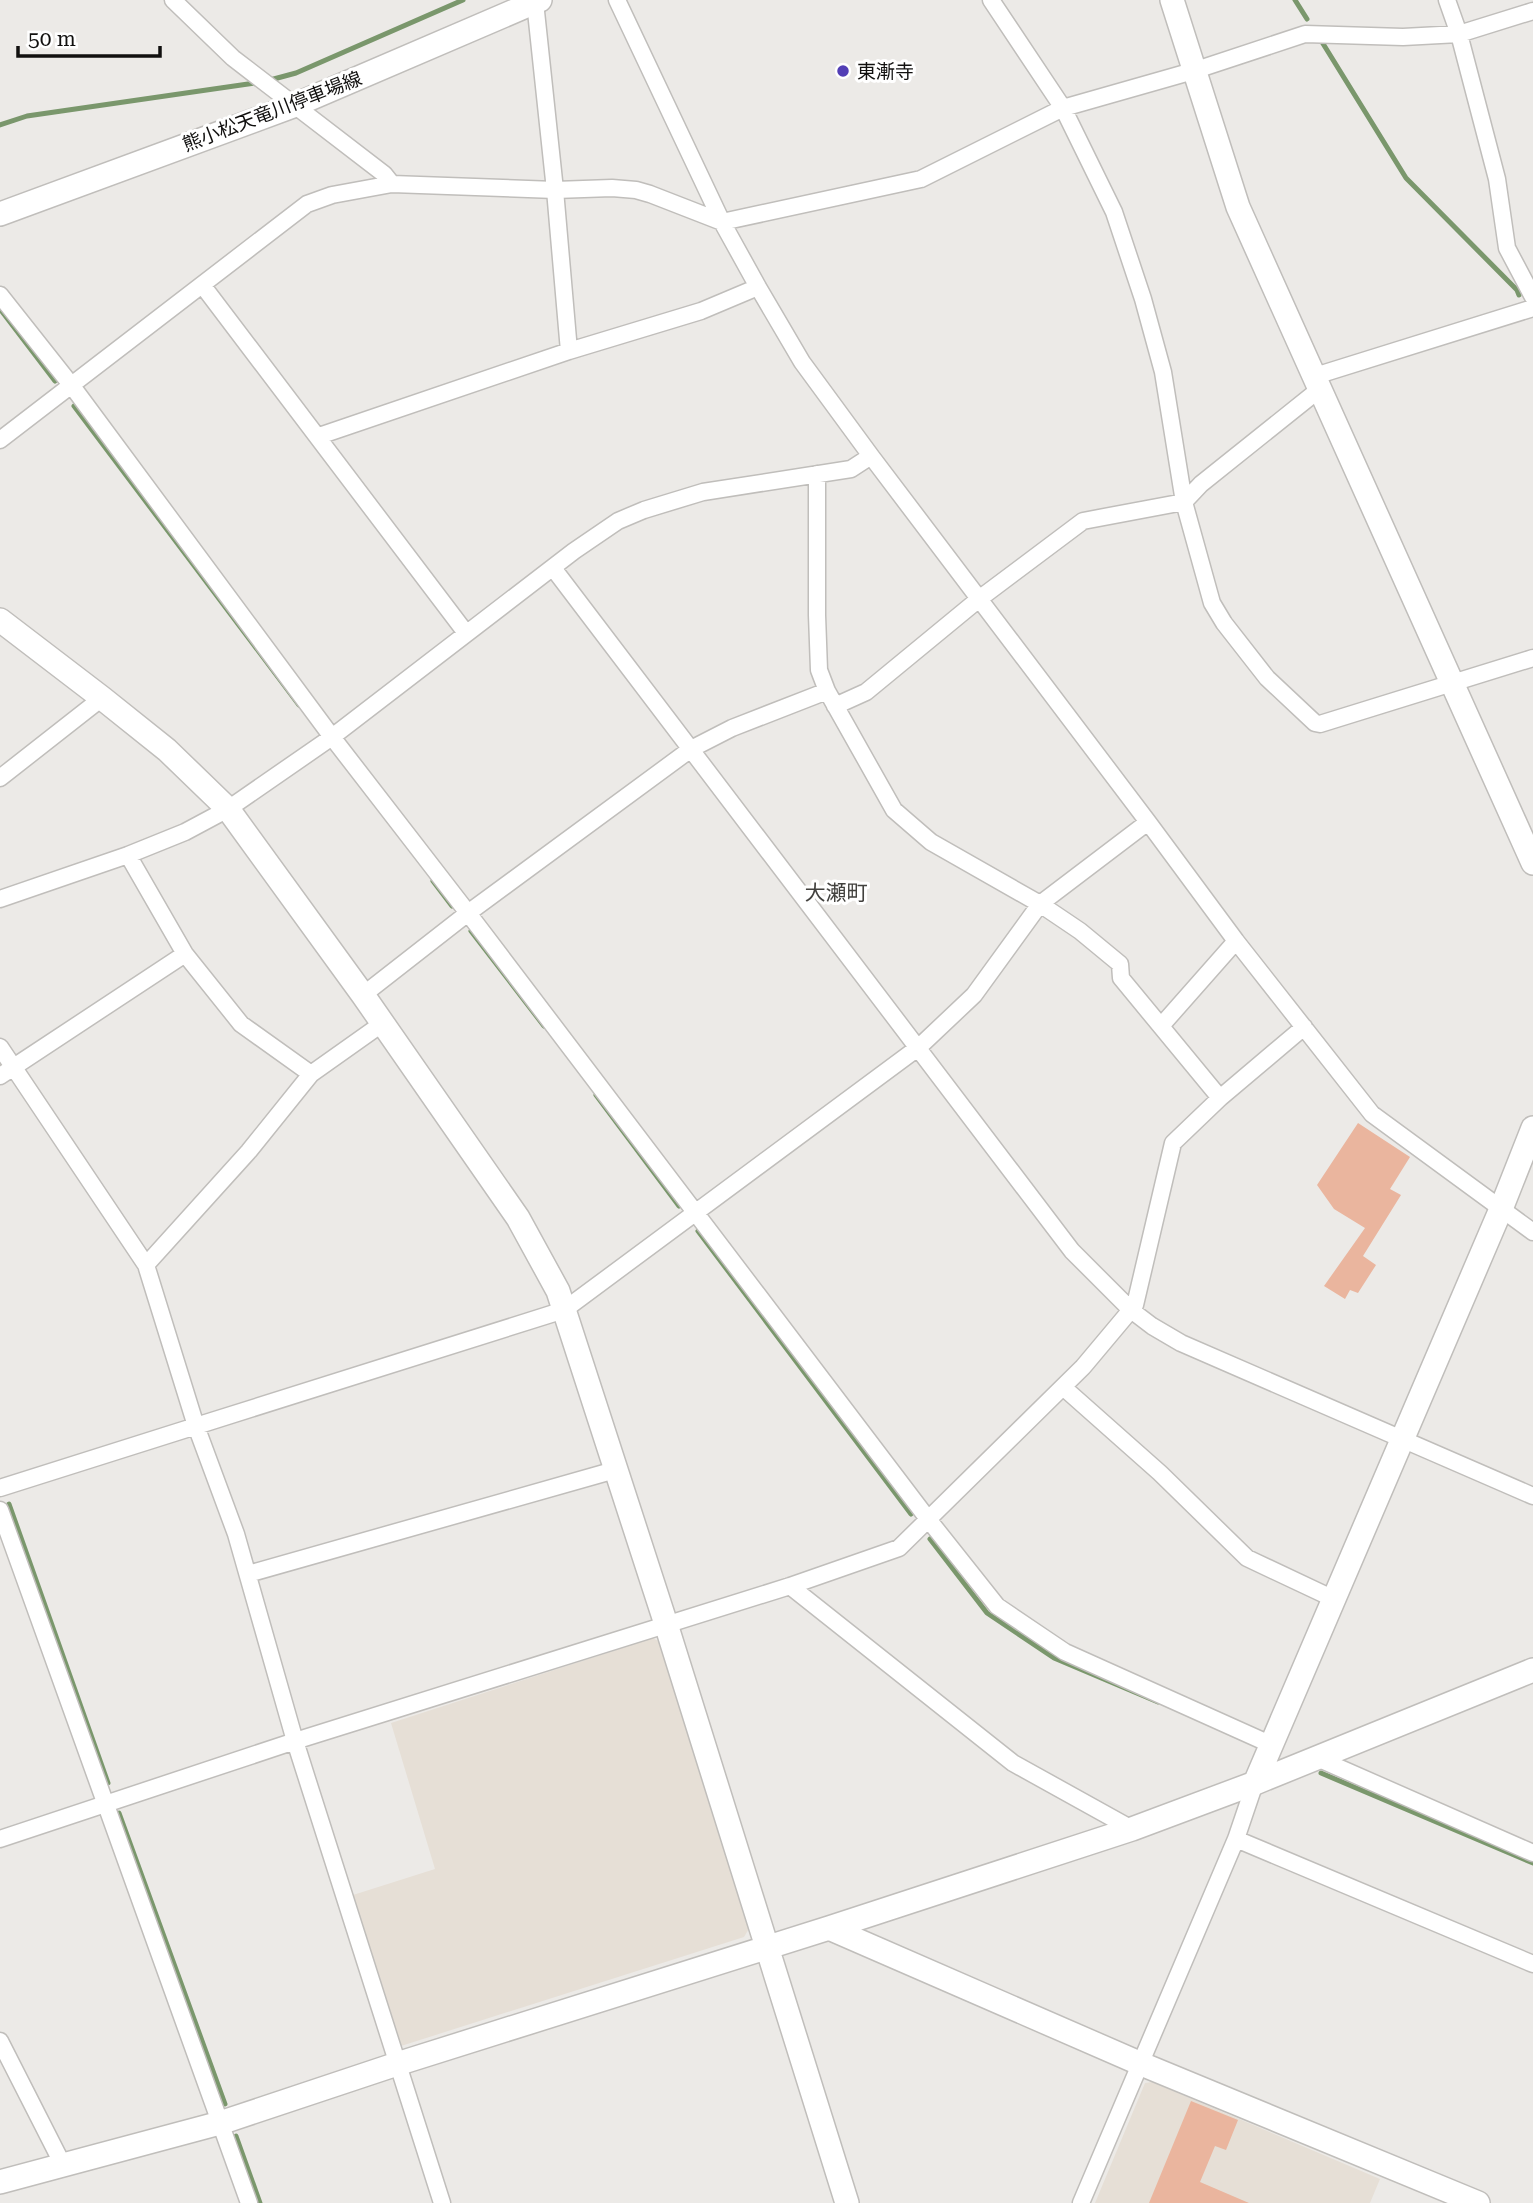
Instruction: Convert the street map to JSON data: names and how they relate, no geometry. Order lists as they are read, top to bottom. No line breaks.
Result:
{"streets":{"street":["熊小松天竜川停車場線"]},"districts":["大瀬町"],"places":["東漸寺"],"scale_bar":"50 m"}
